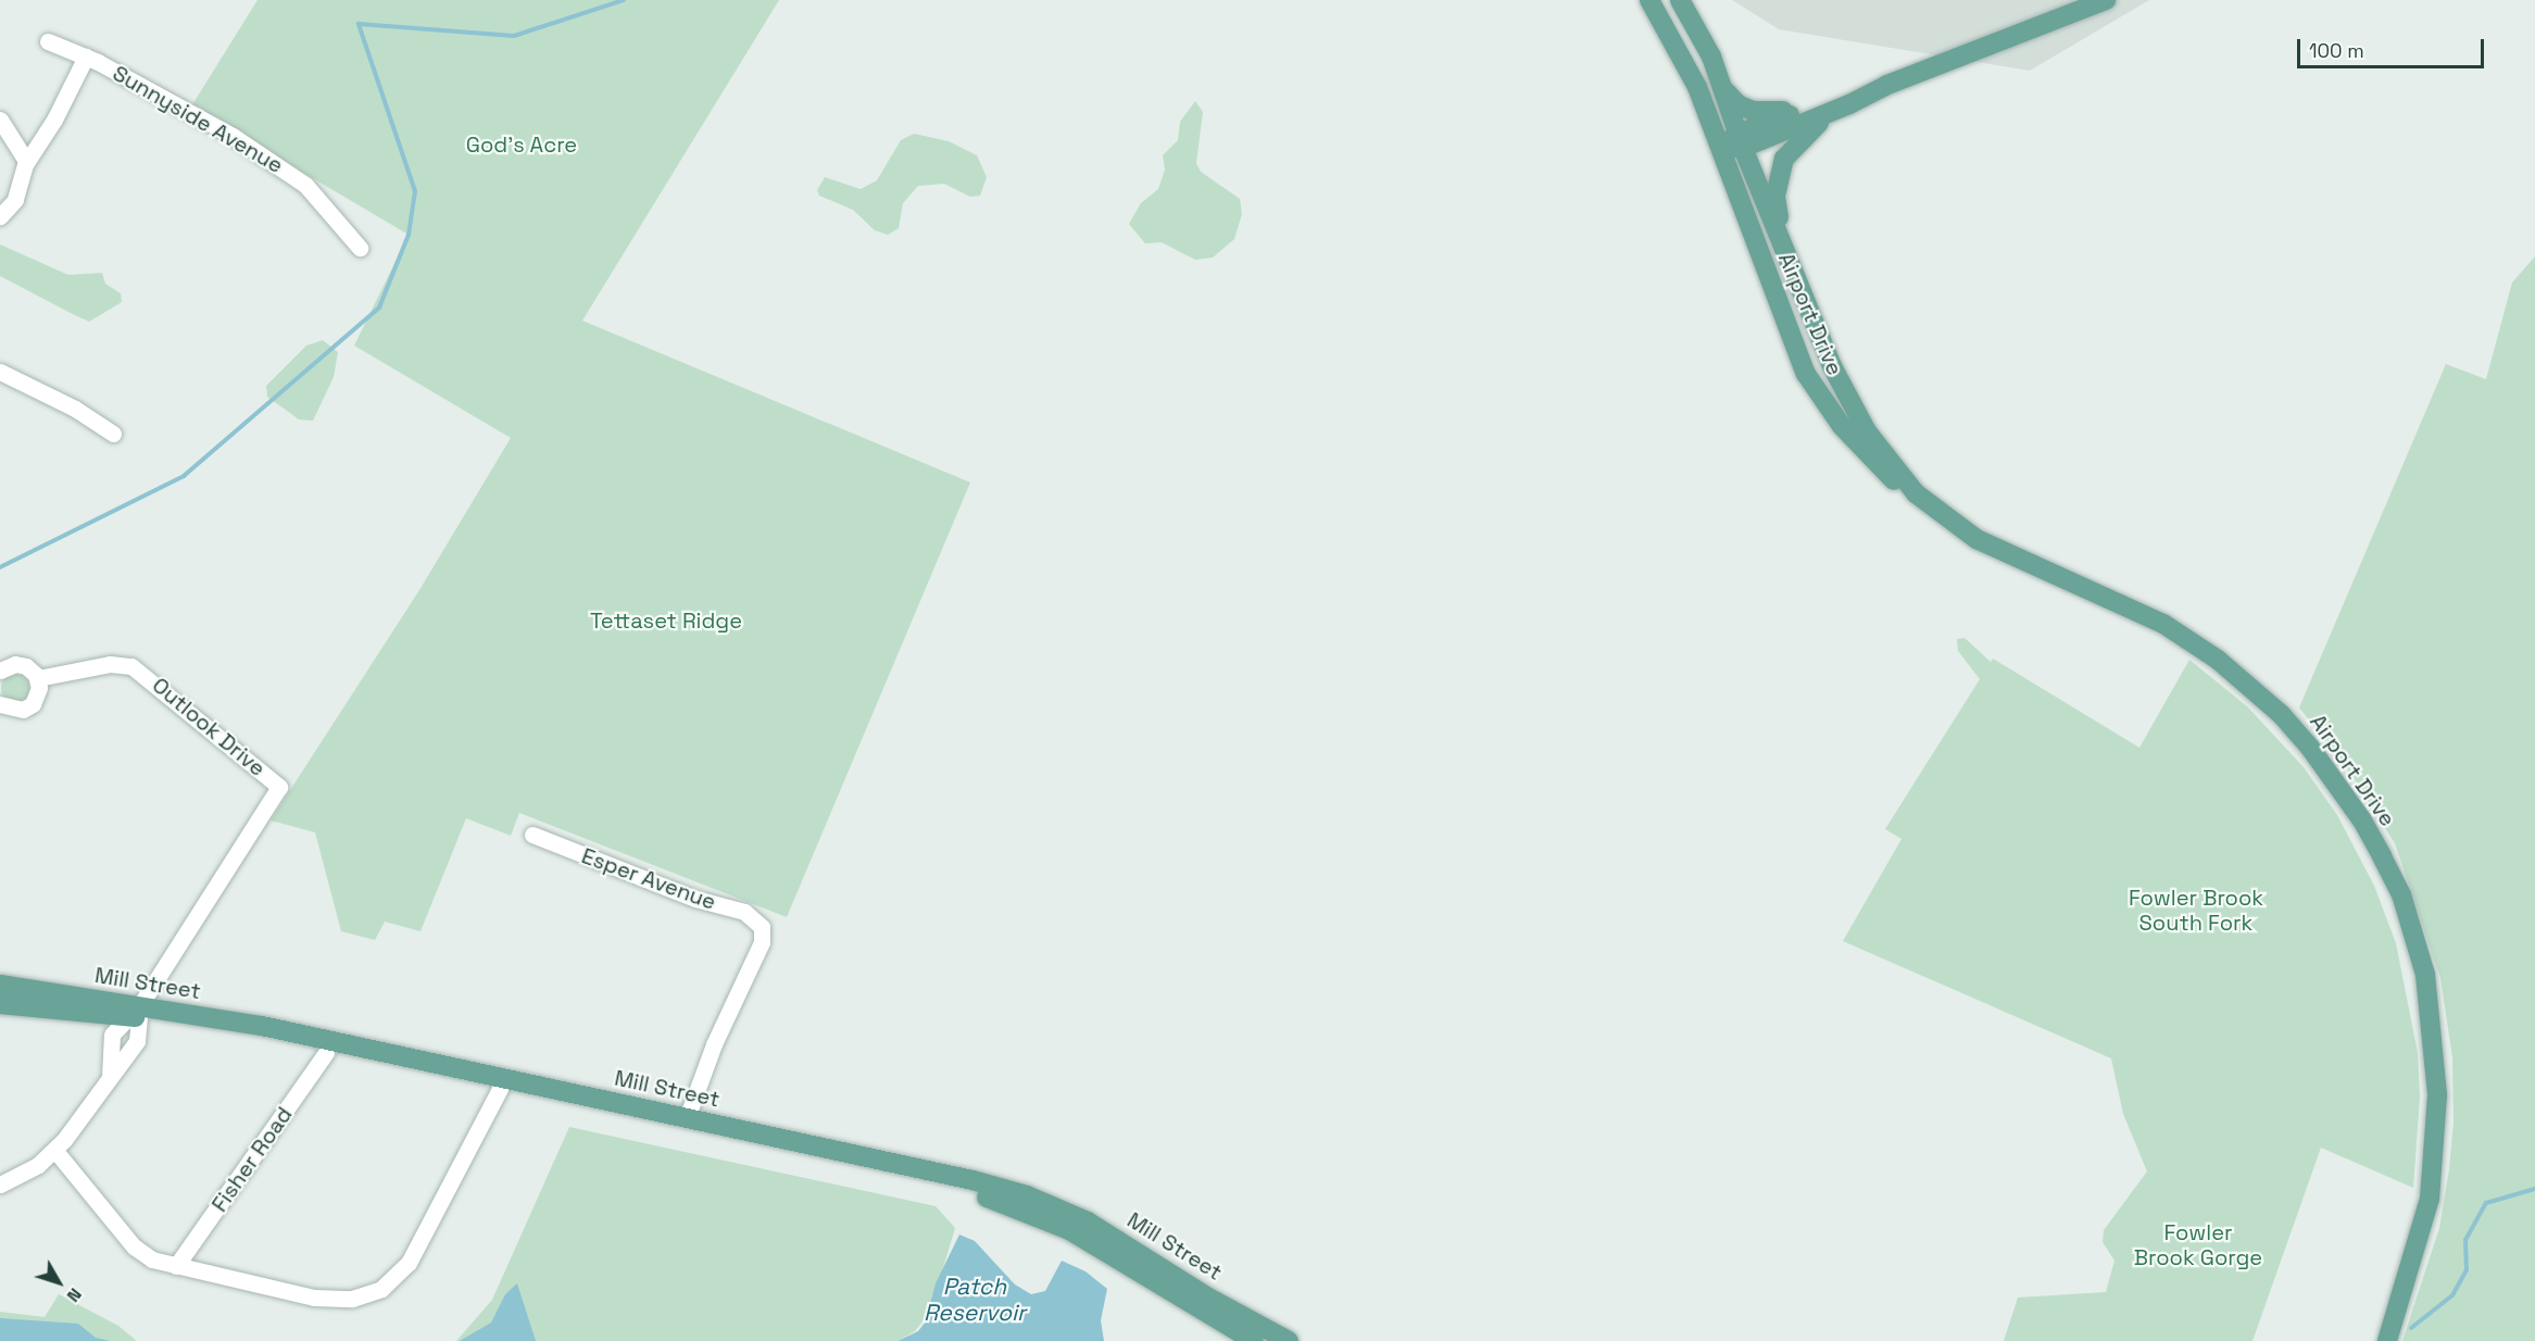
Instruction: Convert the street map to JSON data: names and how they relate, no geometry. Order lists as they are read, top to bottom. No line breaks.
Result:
{"streets":{"main road":["Airport Drive","Mill Street"],"street":["Sunnyside Avenue","Outlook Drive","Esper Avenue","Fisher Road"]},"crossings":[["Outlook Drive","Mill Street"],["Esper Avenue","Mill Street"],["Mill Street","Fisher Road"]],"water":["Patch Reservoir"],"parks":["God's Acre","Tettaset Ridge","Fowler Brook South Fork","Fowler Brook Gorge"],"scale_bar":"100 m","north":"bottom right"}
